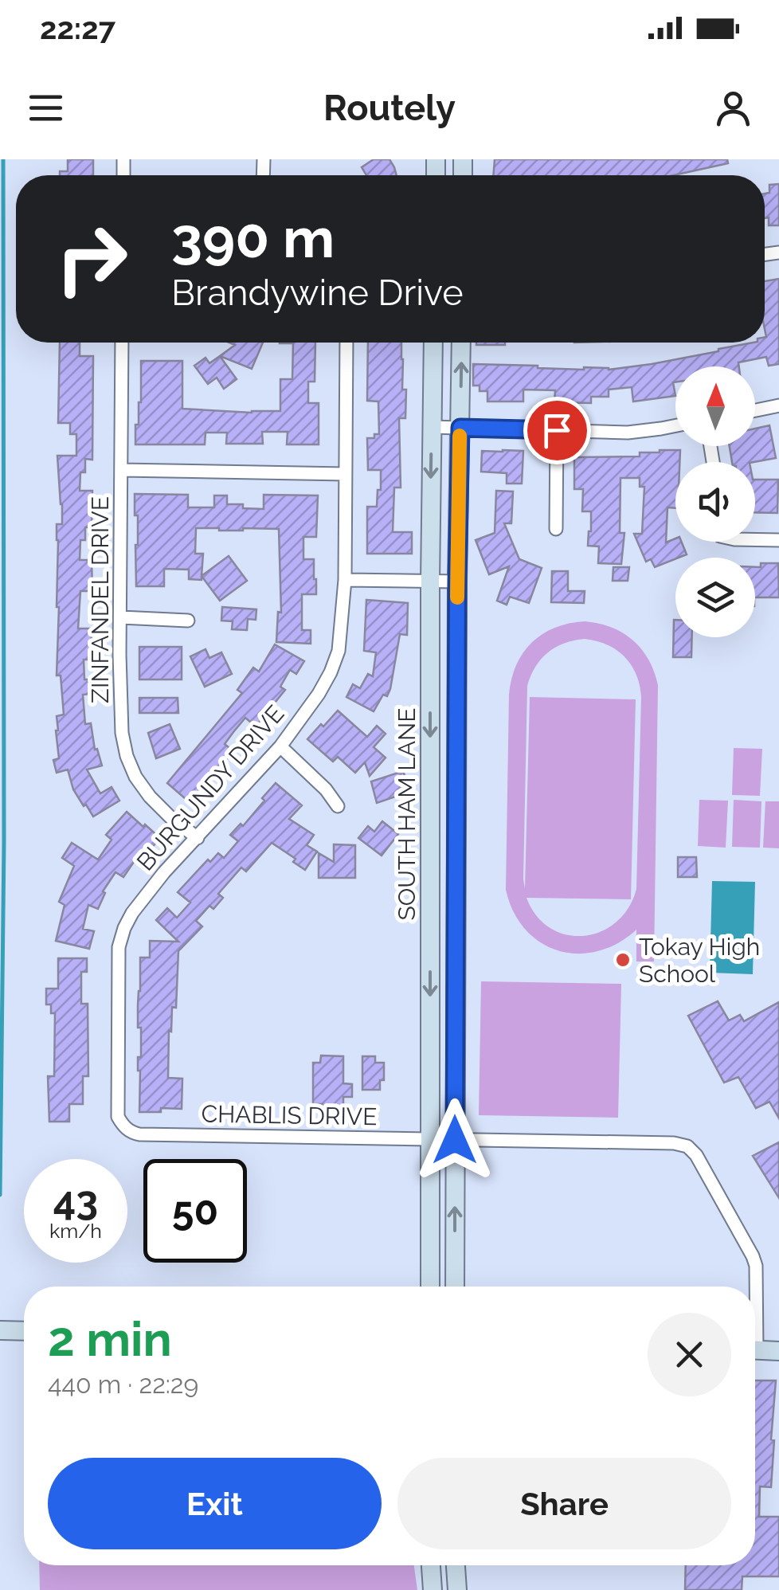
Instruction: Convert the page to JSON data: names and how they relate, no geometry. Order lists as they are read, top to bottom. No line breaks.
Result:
{"streets":{"main road":["SOUTH HAM LANE"],"street":["ZINFANDEL DRIVE","BURGUNDY DRIVE","CHABLIS DRIVE"]},"crossings":[["ZINFANDEL DRIVE","BURGUNDY DRIVE"],["BURGUNDY DRIVE","CHABLIS DRIVE"],["SOUTH HAM LANE","CHABLIS DRIVE"]],"places":["Tokay High School"],"north":"top","page":{"status":"22:27","header":"Routely","turn":["390 m","Brandywine Drive"],"speed":"43 km/h","limit":"50","heading":["2 min","440 m · 22:29"],"buttons":["Exit","Share"]}}
